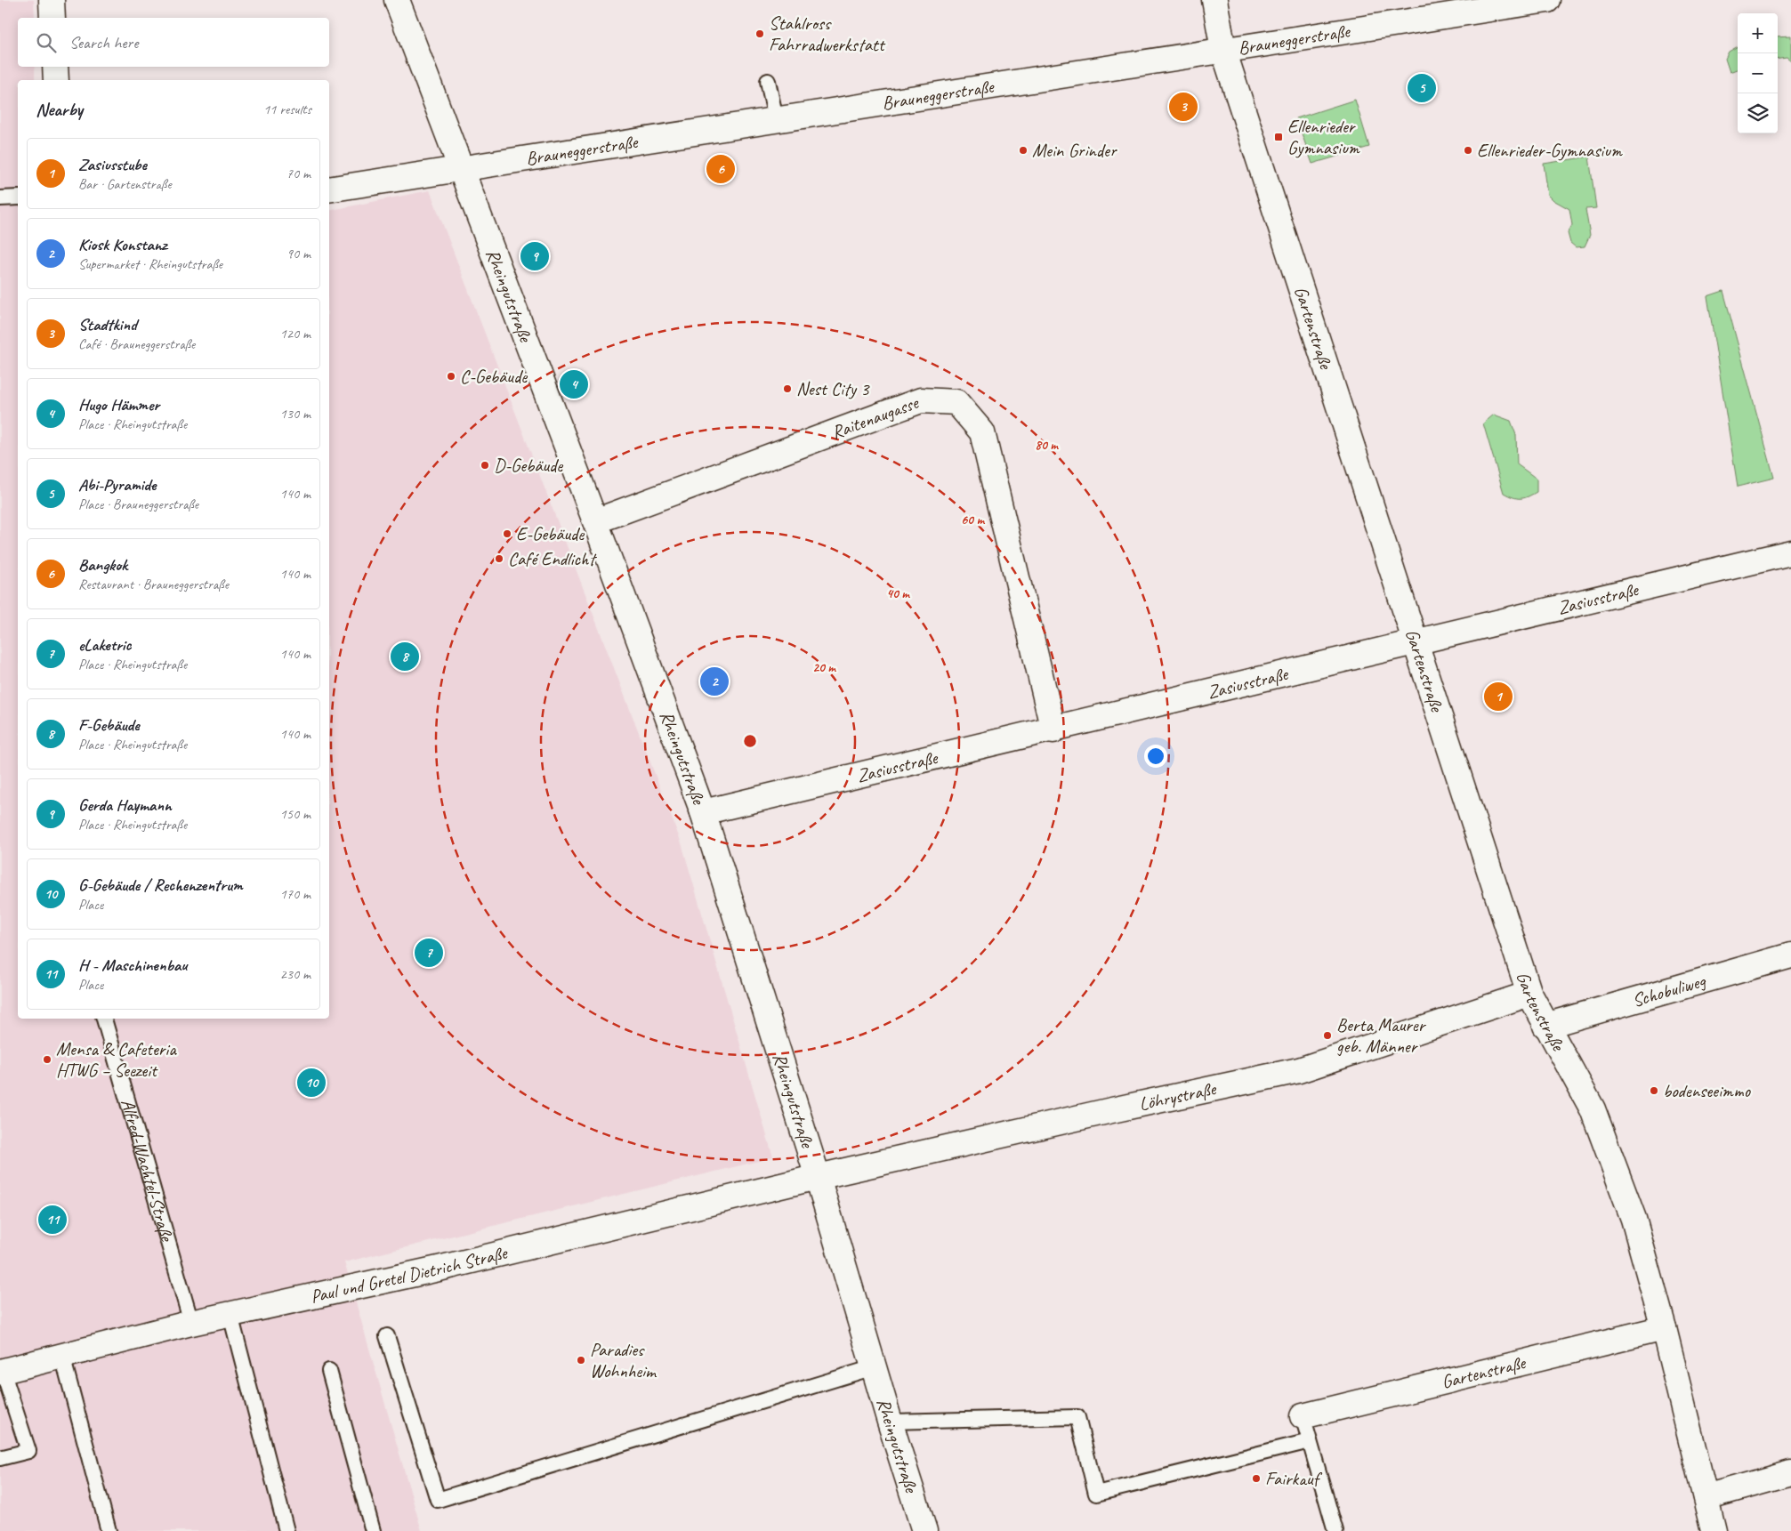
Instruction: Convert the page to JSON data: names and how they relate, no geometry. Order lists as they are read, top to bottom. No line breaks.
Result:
{"streets":{"street":["Brauneggerstraße","Rheingutstraße","Gartenstraße","Raitenaugasse","Zasiusstraße","Schobuliweg","Löhrystraße","Paul und Gretel Dietrich Straße"],"lane":["Alfred-Wachtel-Straße"]},"crossings":[["Brauneggerstraße","Rheingutstraße"],["Brauneggerstraße","Gartenstraße"],["Rheingutstraße","Raitenaugasse"],["Rheingutstraße","Zasiusstraße"],["Rheingutstraße","Löhrystraße"],["Rheingutstraße","Paul und Gretel Dietrich Straße"],["Gartenstraße","Zasiusstraße"],["Gartenstraße","Schobuliweg"],["Gartenstraße","Löhrystraße"],["Raitenaugasse","Zasiusstraße"],["Löhrystraße","Paul und Gretel Dietrich Straße"],["Alfred-Wachtel-Straße","Paul und Gretel Dietrich Straße"]],"places":{"other":["Stahlross Fahrradwerkstatt","Mein Grinder","Ellenrieder-Gymnasium","C-Gebäude","Nest City 3","D-Gebäude","E-Gebäude","Café Endlicht","Berta Maurer geb. Männer","Mensa & Cafeteria HTWG – Seezeit","bodenseeimmo","Paradies Wohnheim","Fairkauf"],"transit":["Ellenrieder Gymnasium"]},"page":{"map_buttons":["+","−"],"search":"Search here","pins":["5","3","6","9","4","8","2","1","7","10","11"],"heading":["Nearby","11 results"],"list":[{"mark":"1","name":"Zasiusstube","note":"Bar · Gartenstraße","value":"70 m"},{"mark":"2","name":"Kiosk Konstanz","note":"Supermarket · Rheingutstraße","value":"90 m"},{"mark":"3","name":"Stadtkind","note":"Café · Brauneggerstraße","value":"120 m"},{"mark":"4","name":"Hugo Hämmer","note":"Place · Rheingutstraße","value":"130 m"},{"mark":"5","name":"Abi-Pyramide","note":"Place · Brauneggerstraße","value":"140 m"},{"mark":"6","name":"Bangkok","note":"Restaurant · Brauneggerstraße","value":"140 m"},{"mark":"7","name":"eLaketric","note":"Place · Rheingutstraße","value":"140 m"},{"mark":"8","name":"F-Gebäude","note":"Place · Rheingutstraße","value":"140 m"},{"mark":"9","name":"Gerda Haymann","note":"Place · Rheingutstraße","value":"150 m"},{"mark":"10","name":"G-Gebäude / Rechenzentrum","note":"Place","value":"170 m"},{"mark":"11","name":"H - Maschinenbau","note":"Place","value":"230 m"}]},"rings":["80 m","60 m","40 m","20 m"]}
